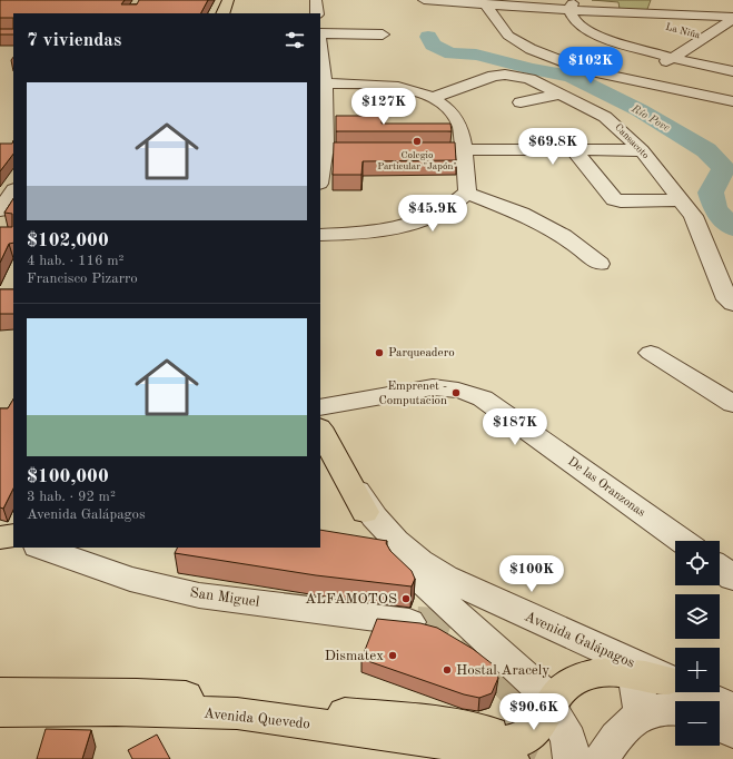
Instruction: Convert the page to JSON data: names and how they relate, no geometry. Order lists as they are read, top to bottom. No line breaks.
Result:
{"streets":{"main road":["Avenida Quevedo"],"street":["La Niña","Cansacoto","De las Oranzonas","San Miguel","Avenida Galápagos"]},"water":["Río Pove"],"places":["Colegio Particular \"Japón\"","Parqueadero","Emprenet - Computacion","ALFAMOTOS","Dismatex","Hostal Aracely"],"page":{"heading":"7 viviendas","price":["$102K","$127K","$69.8K","$45.9K","$187K","$100K","$90.6K"],"list":[{"name":"$102,000","note":"4 hab. · 116 m² · Francisco Pizarro"},{"name":"$100,000","note":"3 hab. · 92 m² · Avenida Galápagos"}],"map_buttons":["+","−"]}}
